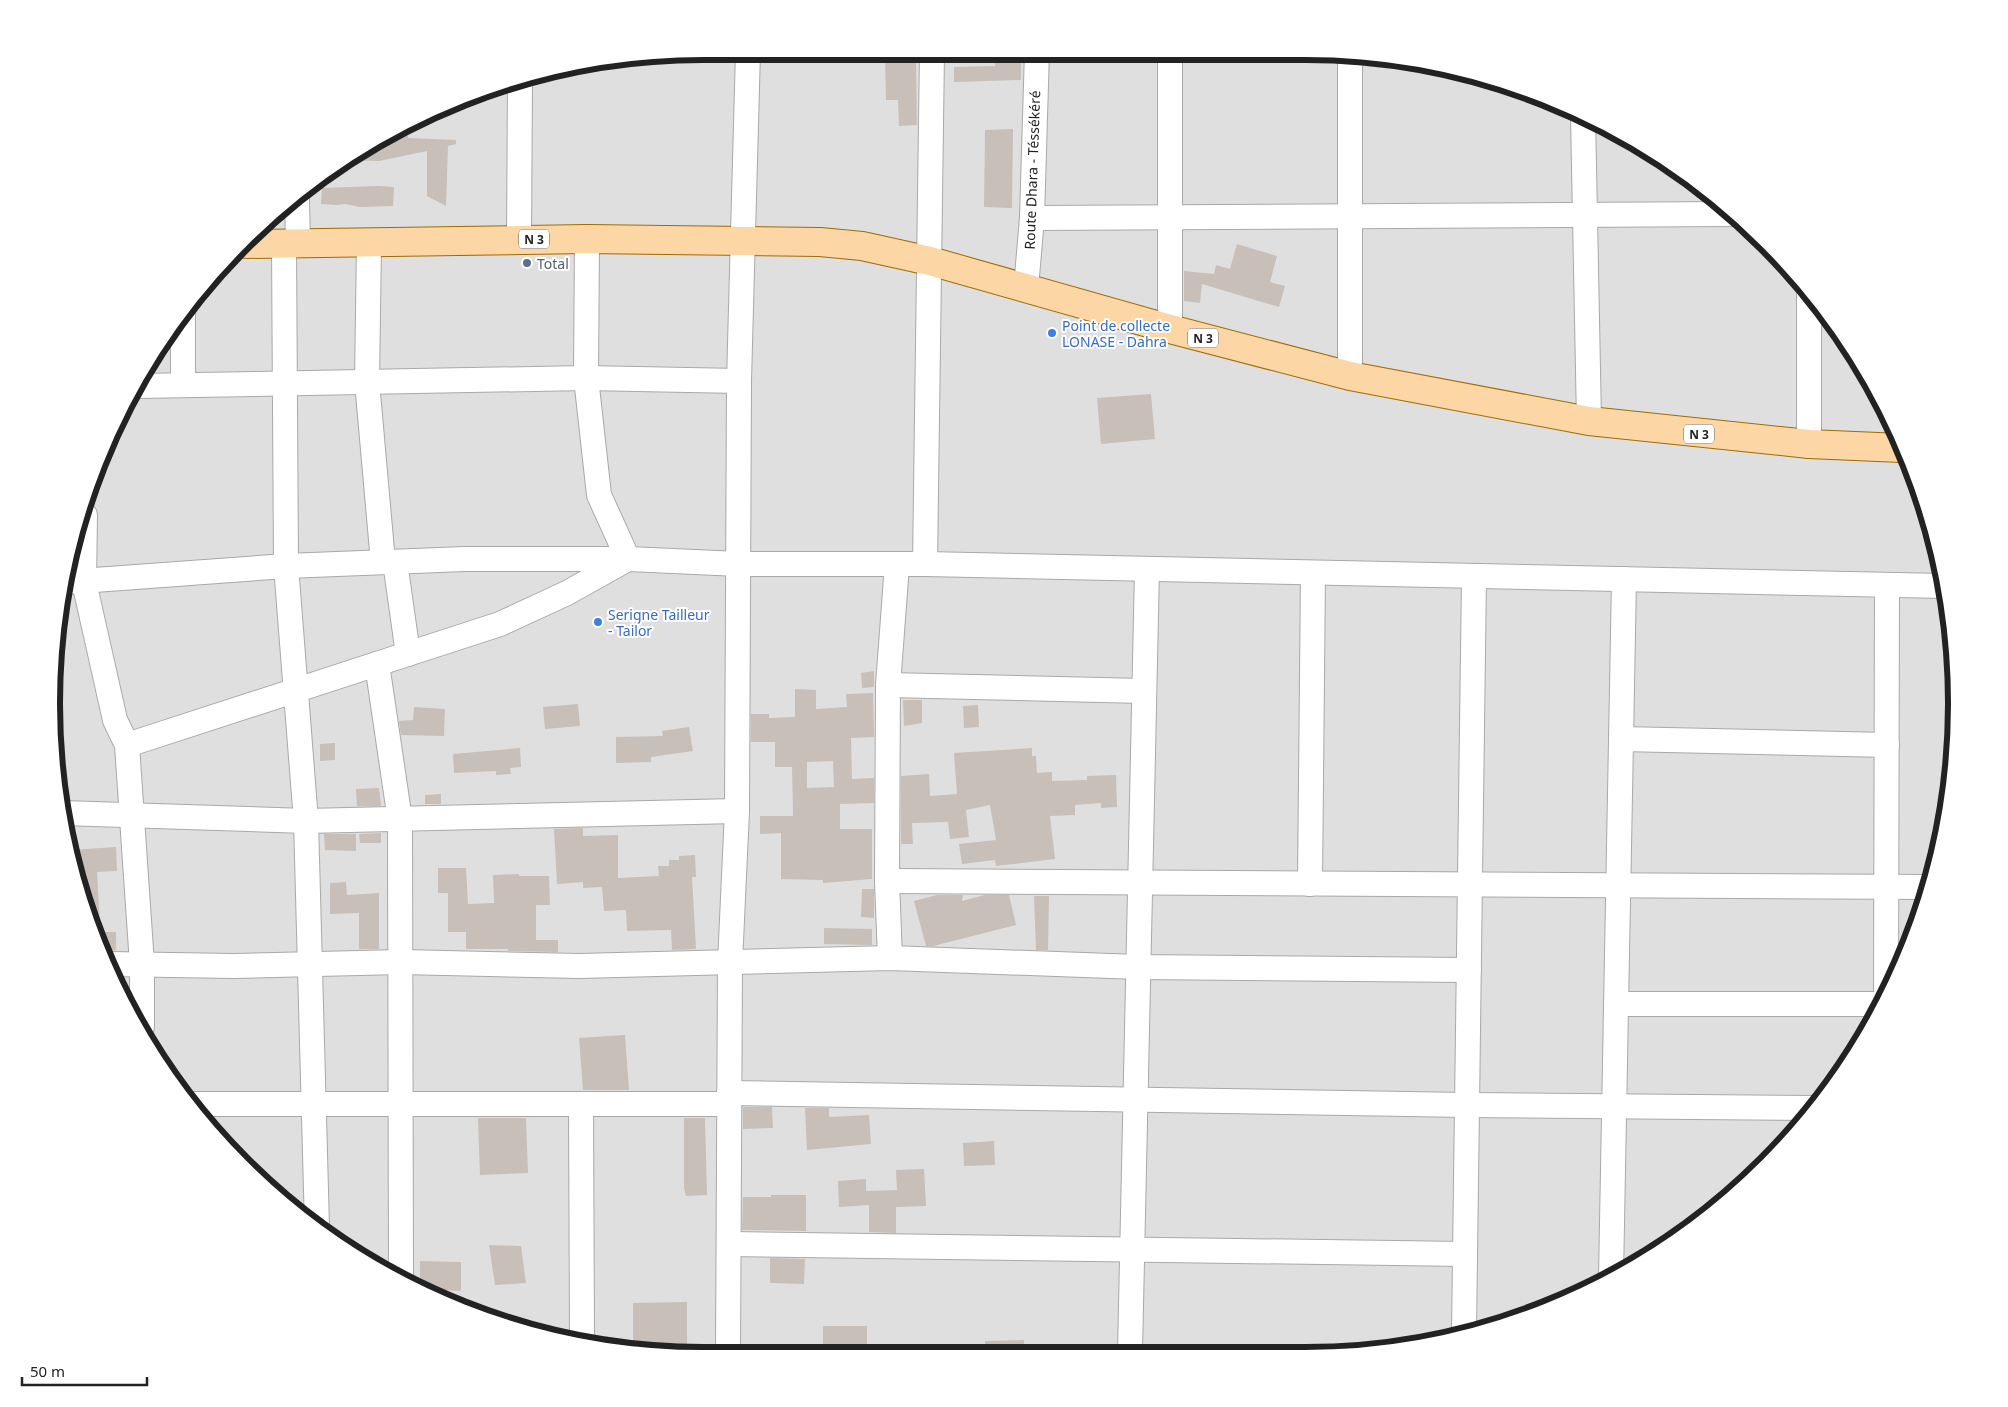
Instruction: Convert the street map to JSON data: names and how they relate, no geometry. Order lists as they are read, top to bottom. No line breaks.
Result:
{"streets":{"main road":["N 3"],"street":["Route Dhara - Téssékéré"]},"crossings":[["Route Dhara - Téssékéré","N 3"]],"places":["Total","Point de collecte LONASE - Dahra","Serigne Tailleur - Tailor"],"scale_bar":"50 m"}
